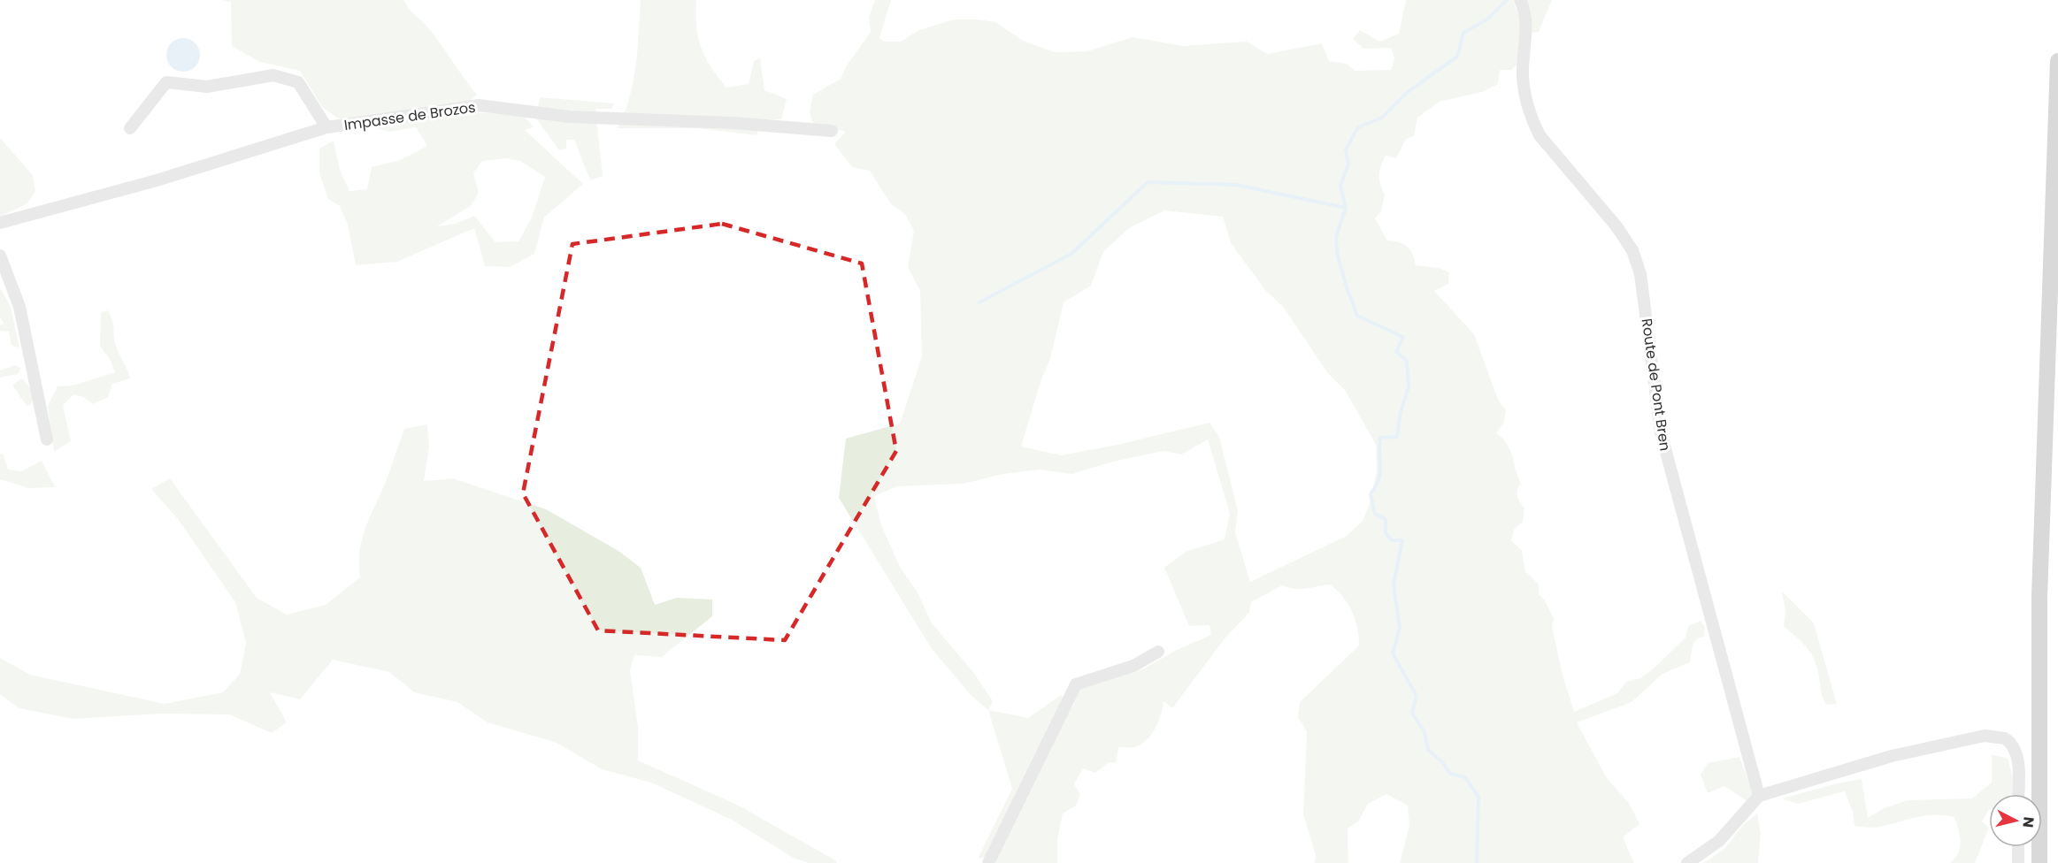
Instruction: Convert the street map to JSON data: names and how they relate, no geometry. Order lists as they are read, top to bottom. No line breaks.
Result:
{"streets":{"street":["Impasse de Brozos","Route de Pont Bren"]},"north":"right"}
